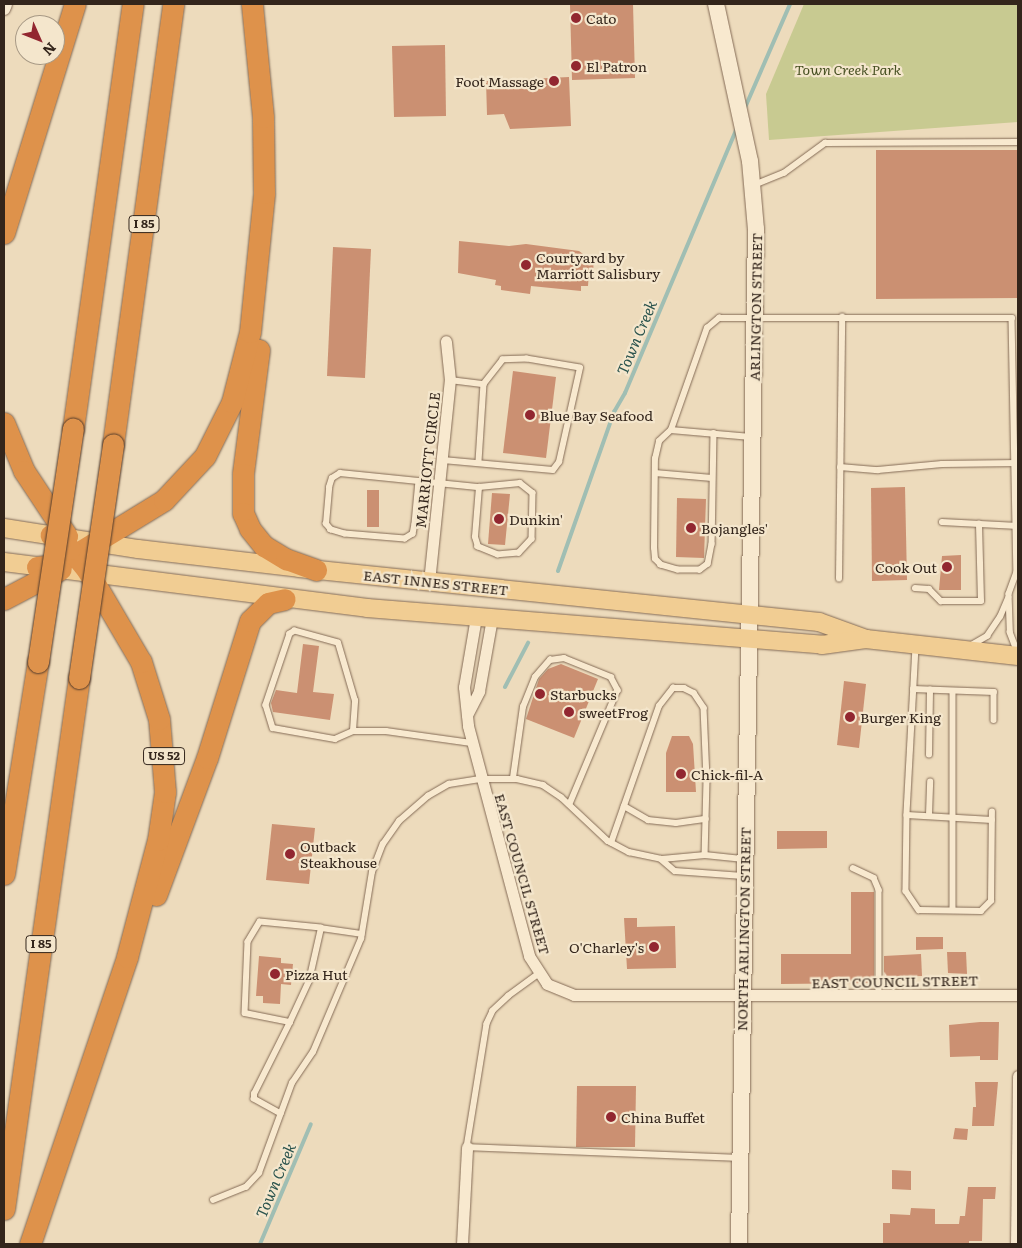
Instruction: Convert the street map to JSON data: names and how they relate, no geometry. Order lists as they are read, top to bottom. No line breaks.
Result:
{"streets":{"highway":["I 85","US 52"],"main road":["EAST INNES STREET"],"street":["ARLINGTON STREET","MARRIOTT CIRCLE","EAST COUNCIL STREET","NORTH ARLINGTON STREET"]},"crossings":[["ARLINGTON STREET","EAST INNES STREET"],["ARLINGTON STREET","NORTH ARLINGTON STREET"],["MARRIOTT CIRCLE","EAST INNES STREET"],["EAST INNES STREET","US 52"],["EAST INNES STREET","EAST COUNCIL STREET"],["EAST INNES STREET","NORTH ARLINGTON STREET"],["EAST COUNCIL STREET","NORTH ARLINGTON STREET"]],"water":["Town Creek"],"parks":["Town Creek Park"],"places":["Cato","El Patron","Foot Massage","Courtyard by Marriott Salisbury","Blue Bay Seafood","Dunkin'","Bojangles'","Cook Out","Starbucks","sweetFrog","Burger King","Chick-fil-A","Outback Steakhouse","O'Charley's","Pizza Hut","China Buffet"],"north":"bottom right"}
